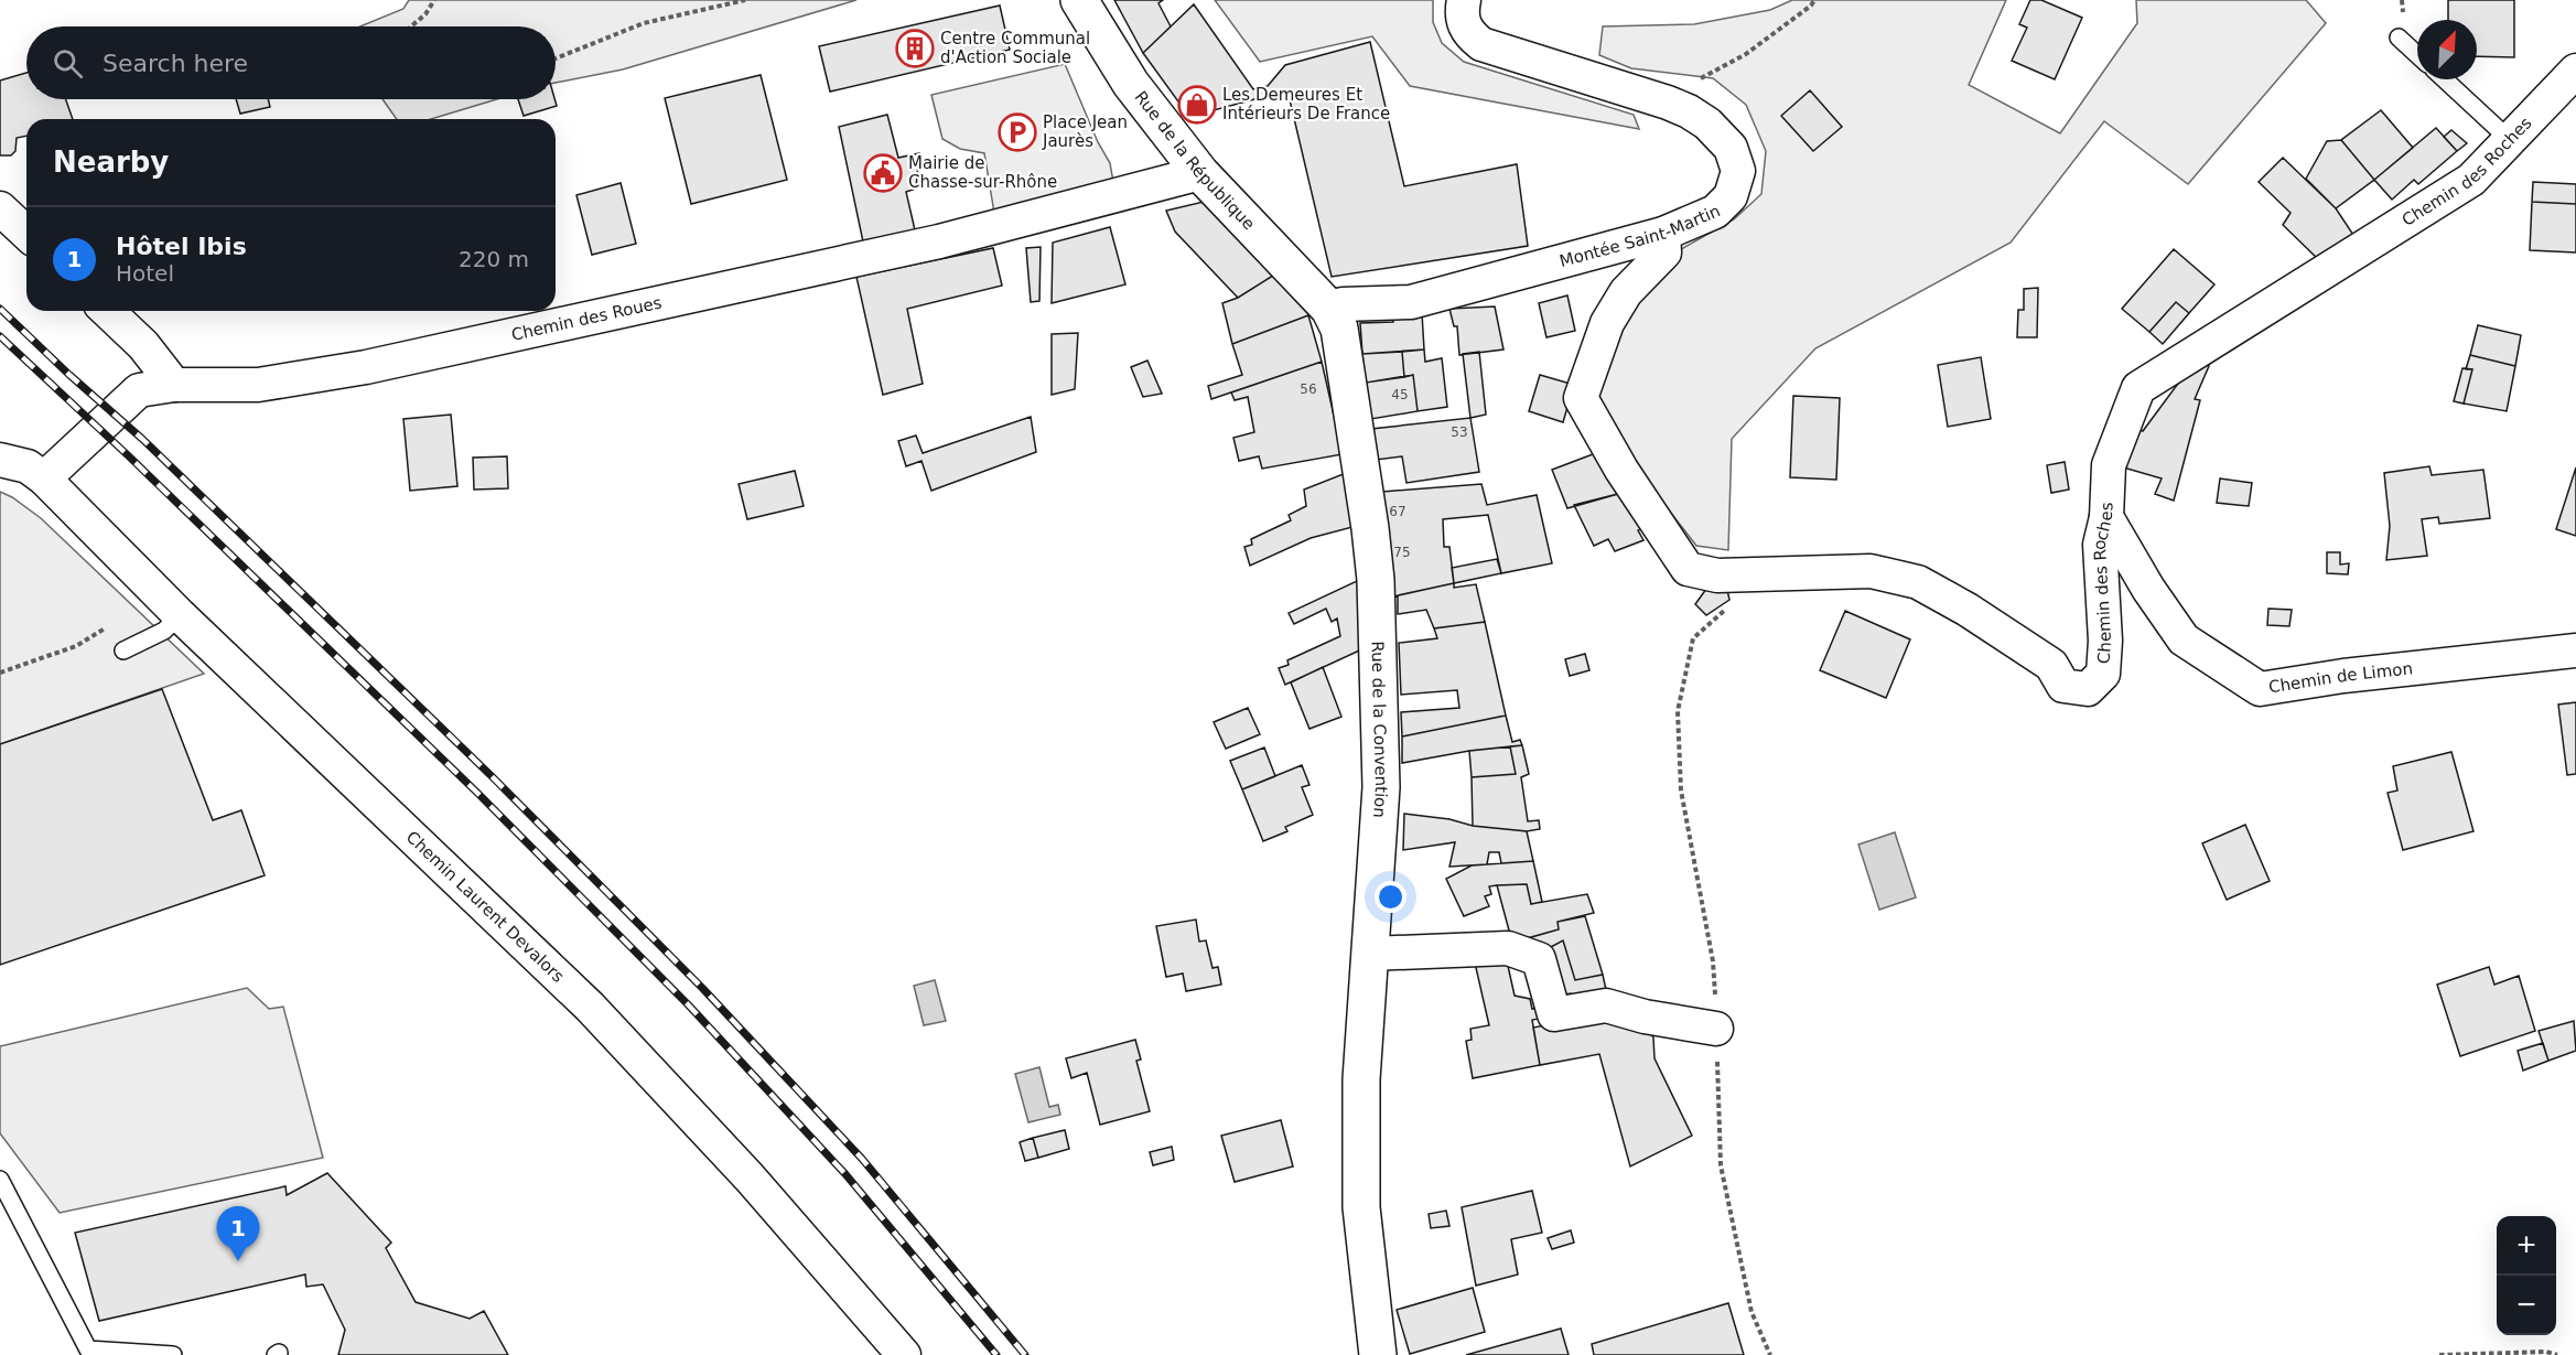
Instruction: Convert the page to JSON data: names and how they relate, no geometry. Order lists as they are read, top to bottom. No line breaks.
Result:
{"streets":{"street":["Rue de la République","Chemin des Roches","Montée Saint-Martin","Chemin des Roues","Chemin de Limon","Rue de la Convention","Chemin Laurent Devalors"]},"crossings":[["Rue de la République","Montée Saint-Martin"],["Rue de la République","Chemin des Roues"],["Rue de la République","Rue de la Convention"],["Chemin des Roches","Montée Saint-Martin"],["Chemin des Roches","Chemin de Limon"],["Montée Saint-Martin","Rue de la Convention"],["Chemin des Roues","Chemin Laurent Devalors"]],"places":{"building":["Centre Communal d'Action Sociale"],"shop":["Les Demeures Et Intérieurs De France"],"parking":["Place Jean Jaurès"],"public building":["Mairie de Chasse-sur-Rhône"]},"house_numbers":["56","45","53","67","75"],"north":"top right","page":{"search":"Search here","heading":"Nearby","list":[{"mark":"1","name":"Hôtel Ibis","note":"Hotel","value":"220 m"}],"pins":"1","map_buttons":["+","−"]}}
